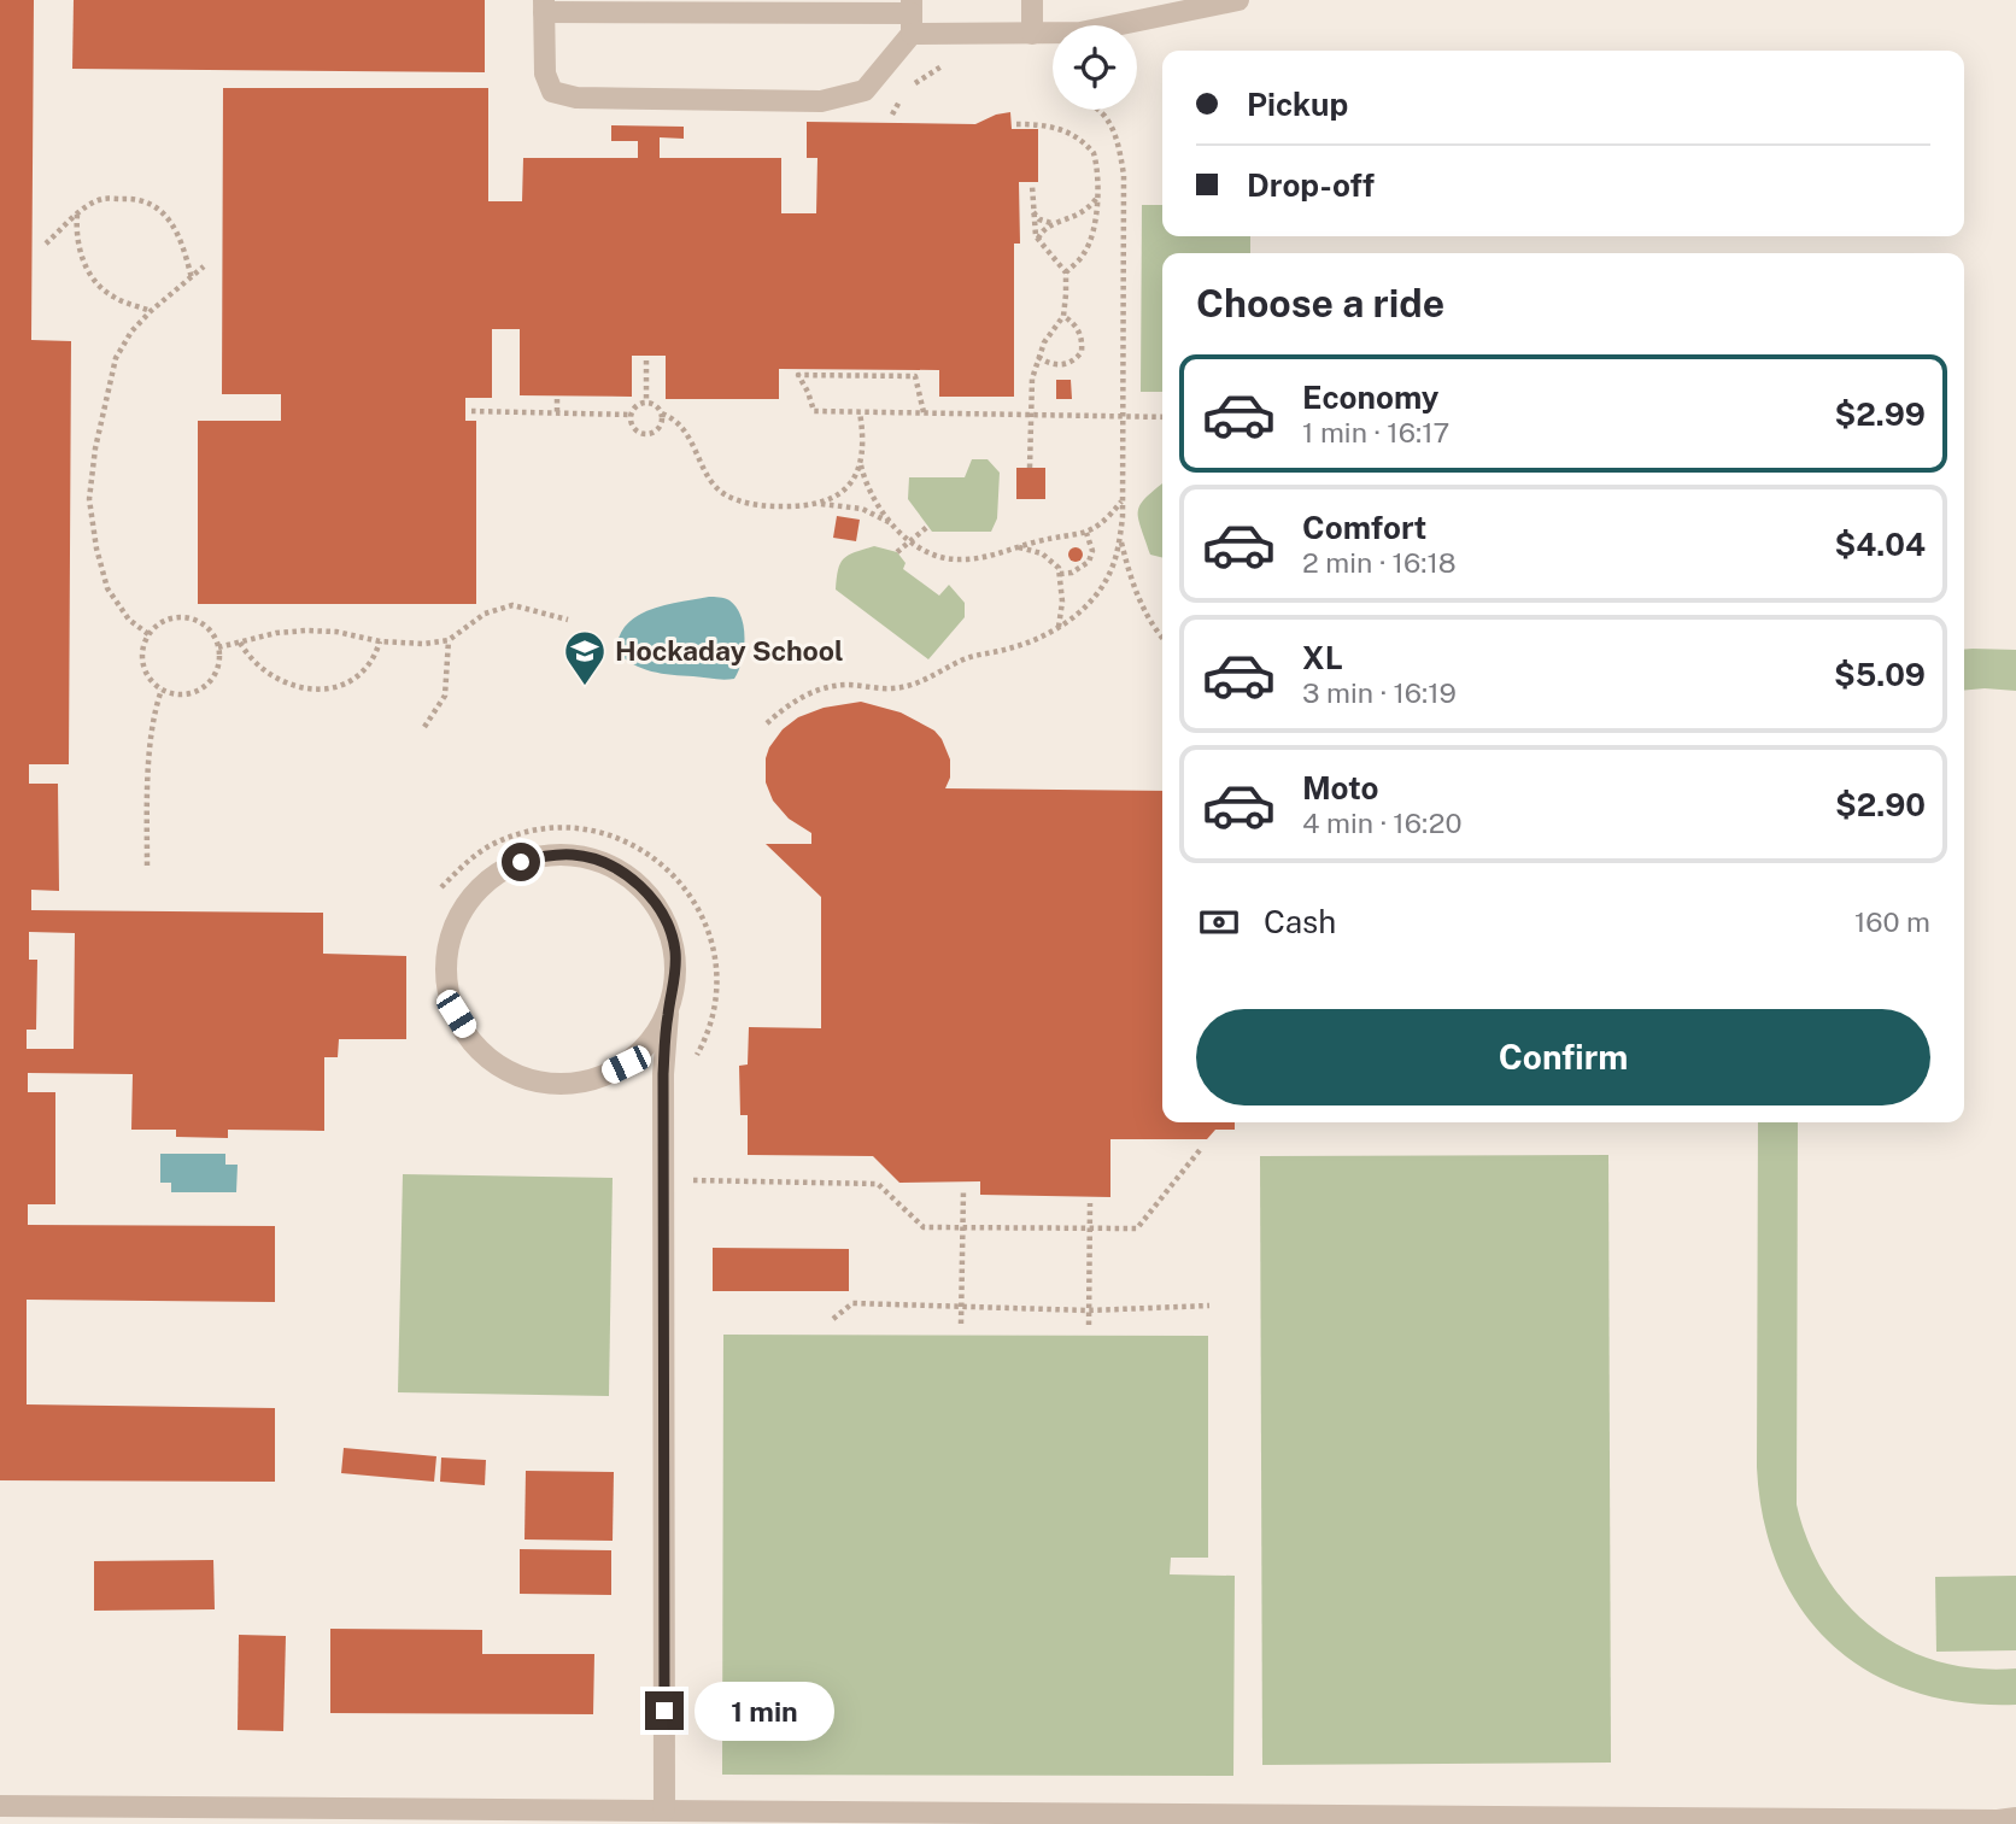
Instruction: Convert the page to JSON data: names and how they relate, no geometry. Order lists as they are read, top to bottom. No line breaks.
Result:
{"places":{"school or university":["Hockaday School"]},"page":{"banner":["Pickup","Drop-off"],"heading":"Choose a ride","list":[{"name":"Economy","note":"1 min · 16:17","value":"$2.99"},{"name":"Comfort","note":"2 min · 16:18","value":"$4.04"},{"name":"XL","note":"3 min · 16:19","value":"$5.09"},{"name":"Moto","note":"4 min · 16:20","value":"$2.90"}],"pay":["Cash","160 m"],"buttons":"Confirm","bubble":"1 min"}}
